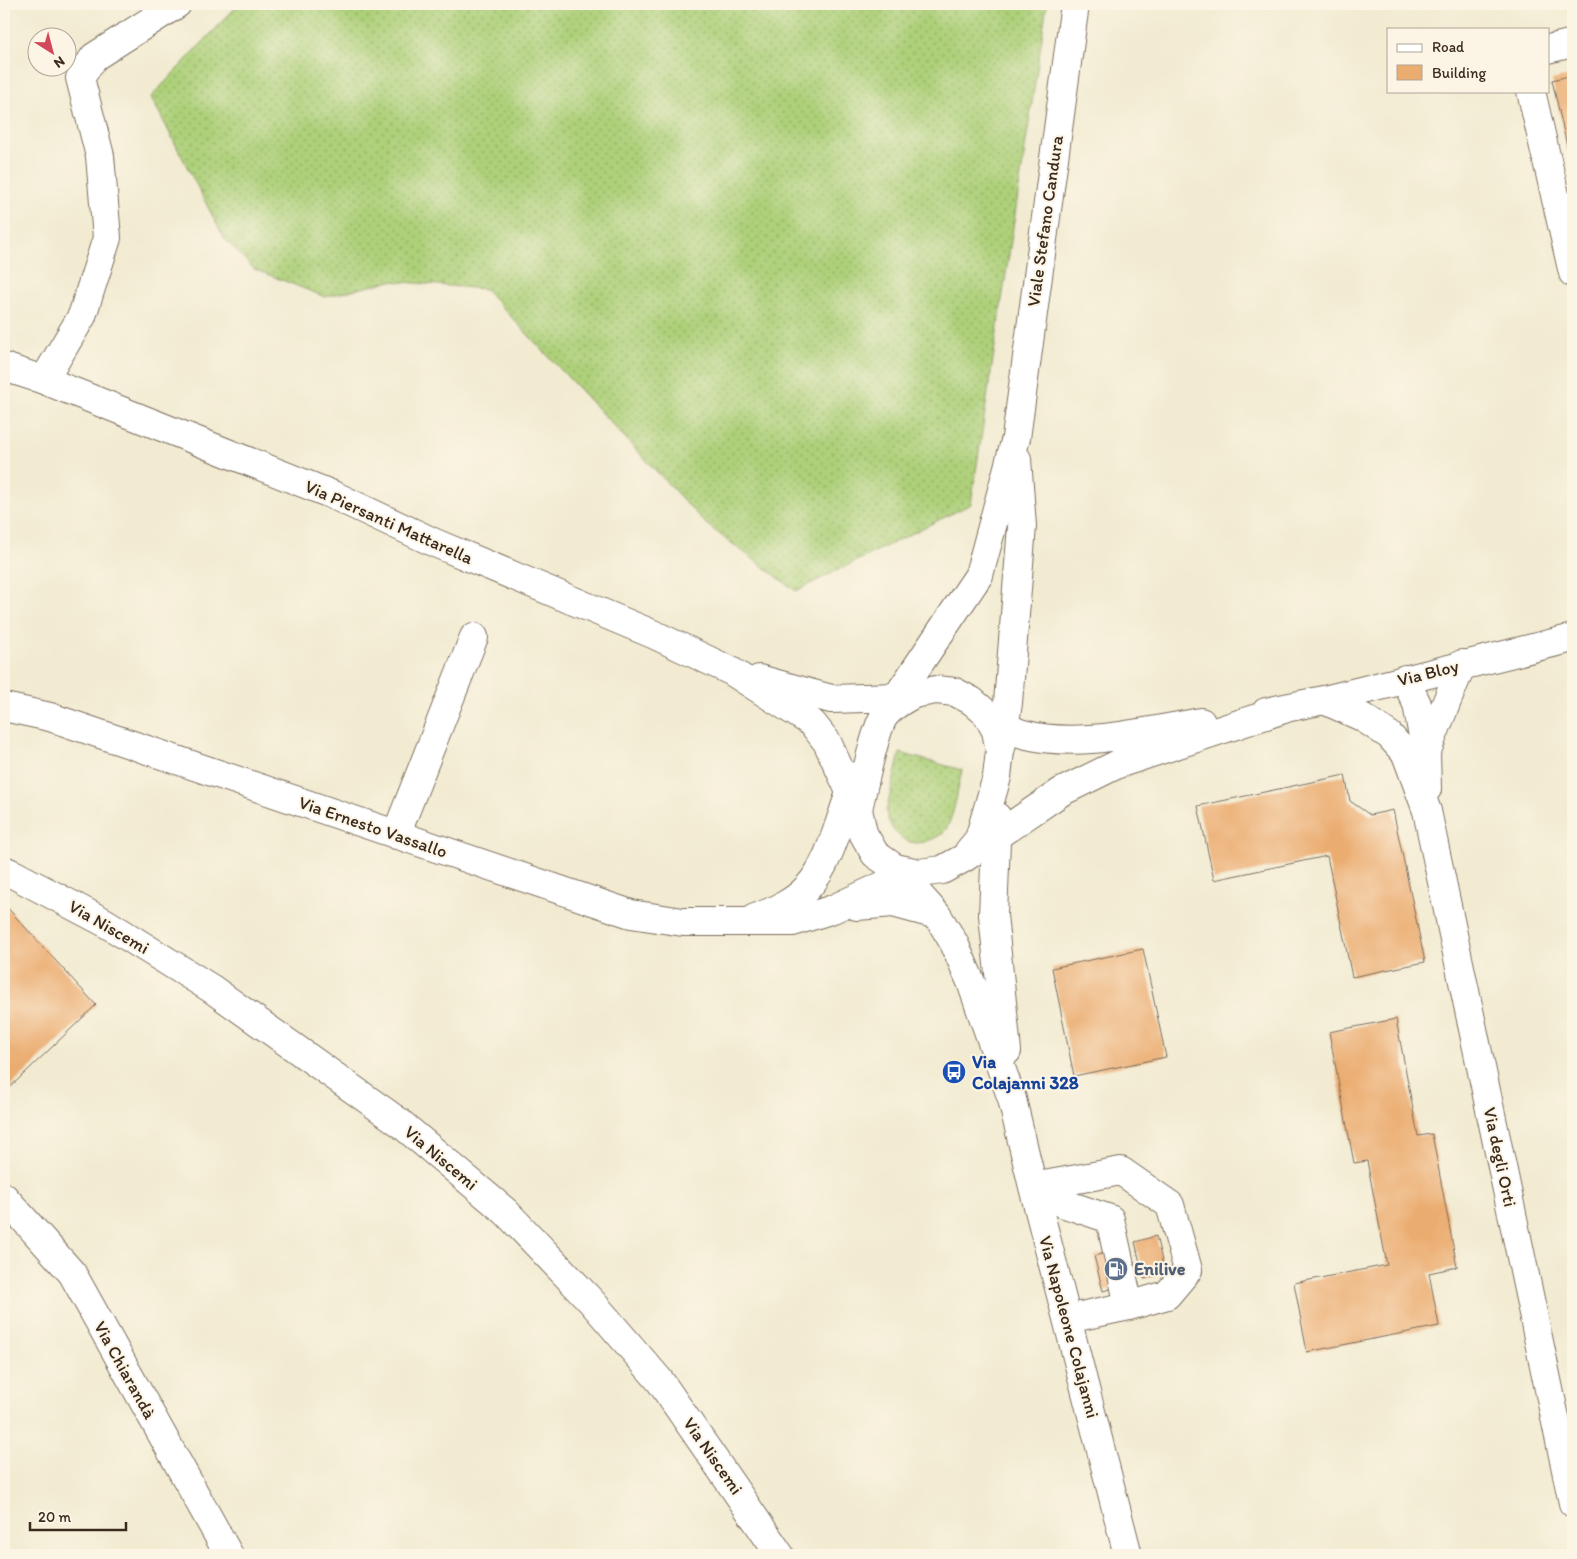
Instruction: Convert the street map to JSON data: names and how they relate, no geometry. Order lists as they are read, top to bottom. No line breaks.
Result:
{"streets":{"street":["Viale Stefano Candura","Via Piersanti Mattarella","Via Bloy","Via Ernesto Vassallo","Via Niscemi","Via degli Orti","Via Napoleone Colajanni","Via Chiarandà"]},"places":{"bus stop":["Via Colajanni 328"],"fuel station":["Enilive"]},"legend":["Road","Building"],"scale_bar":"20 m","north":"bottom right"}
